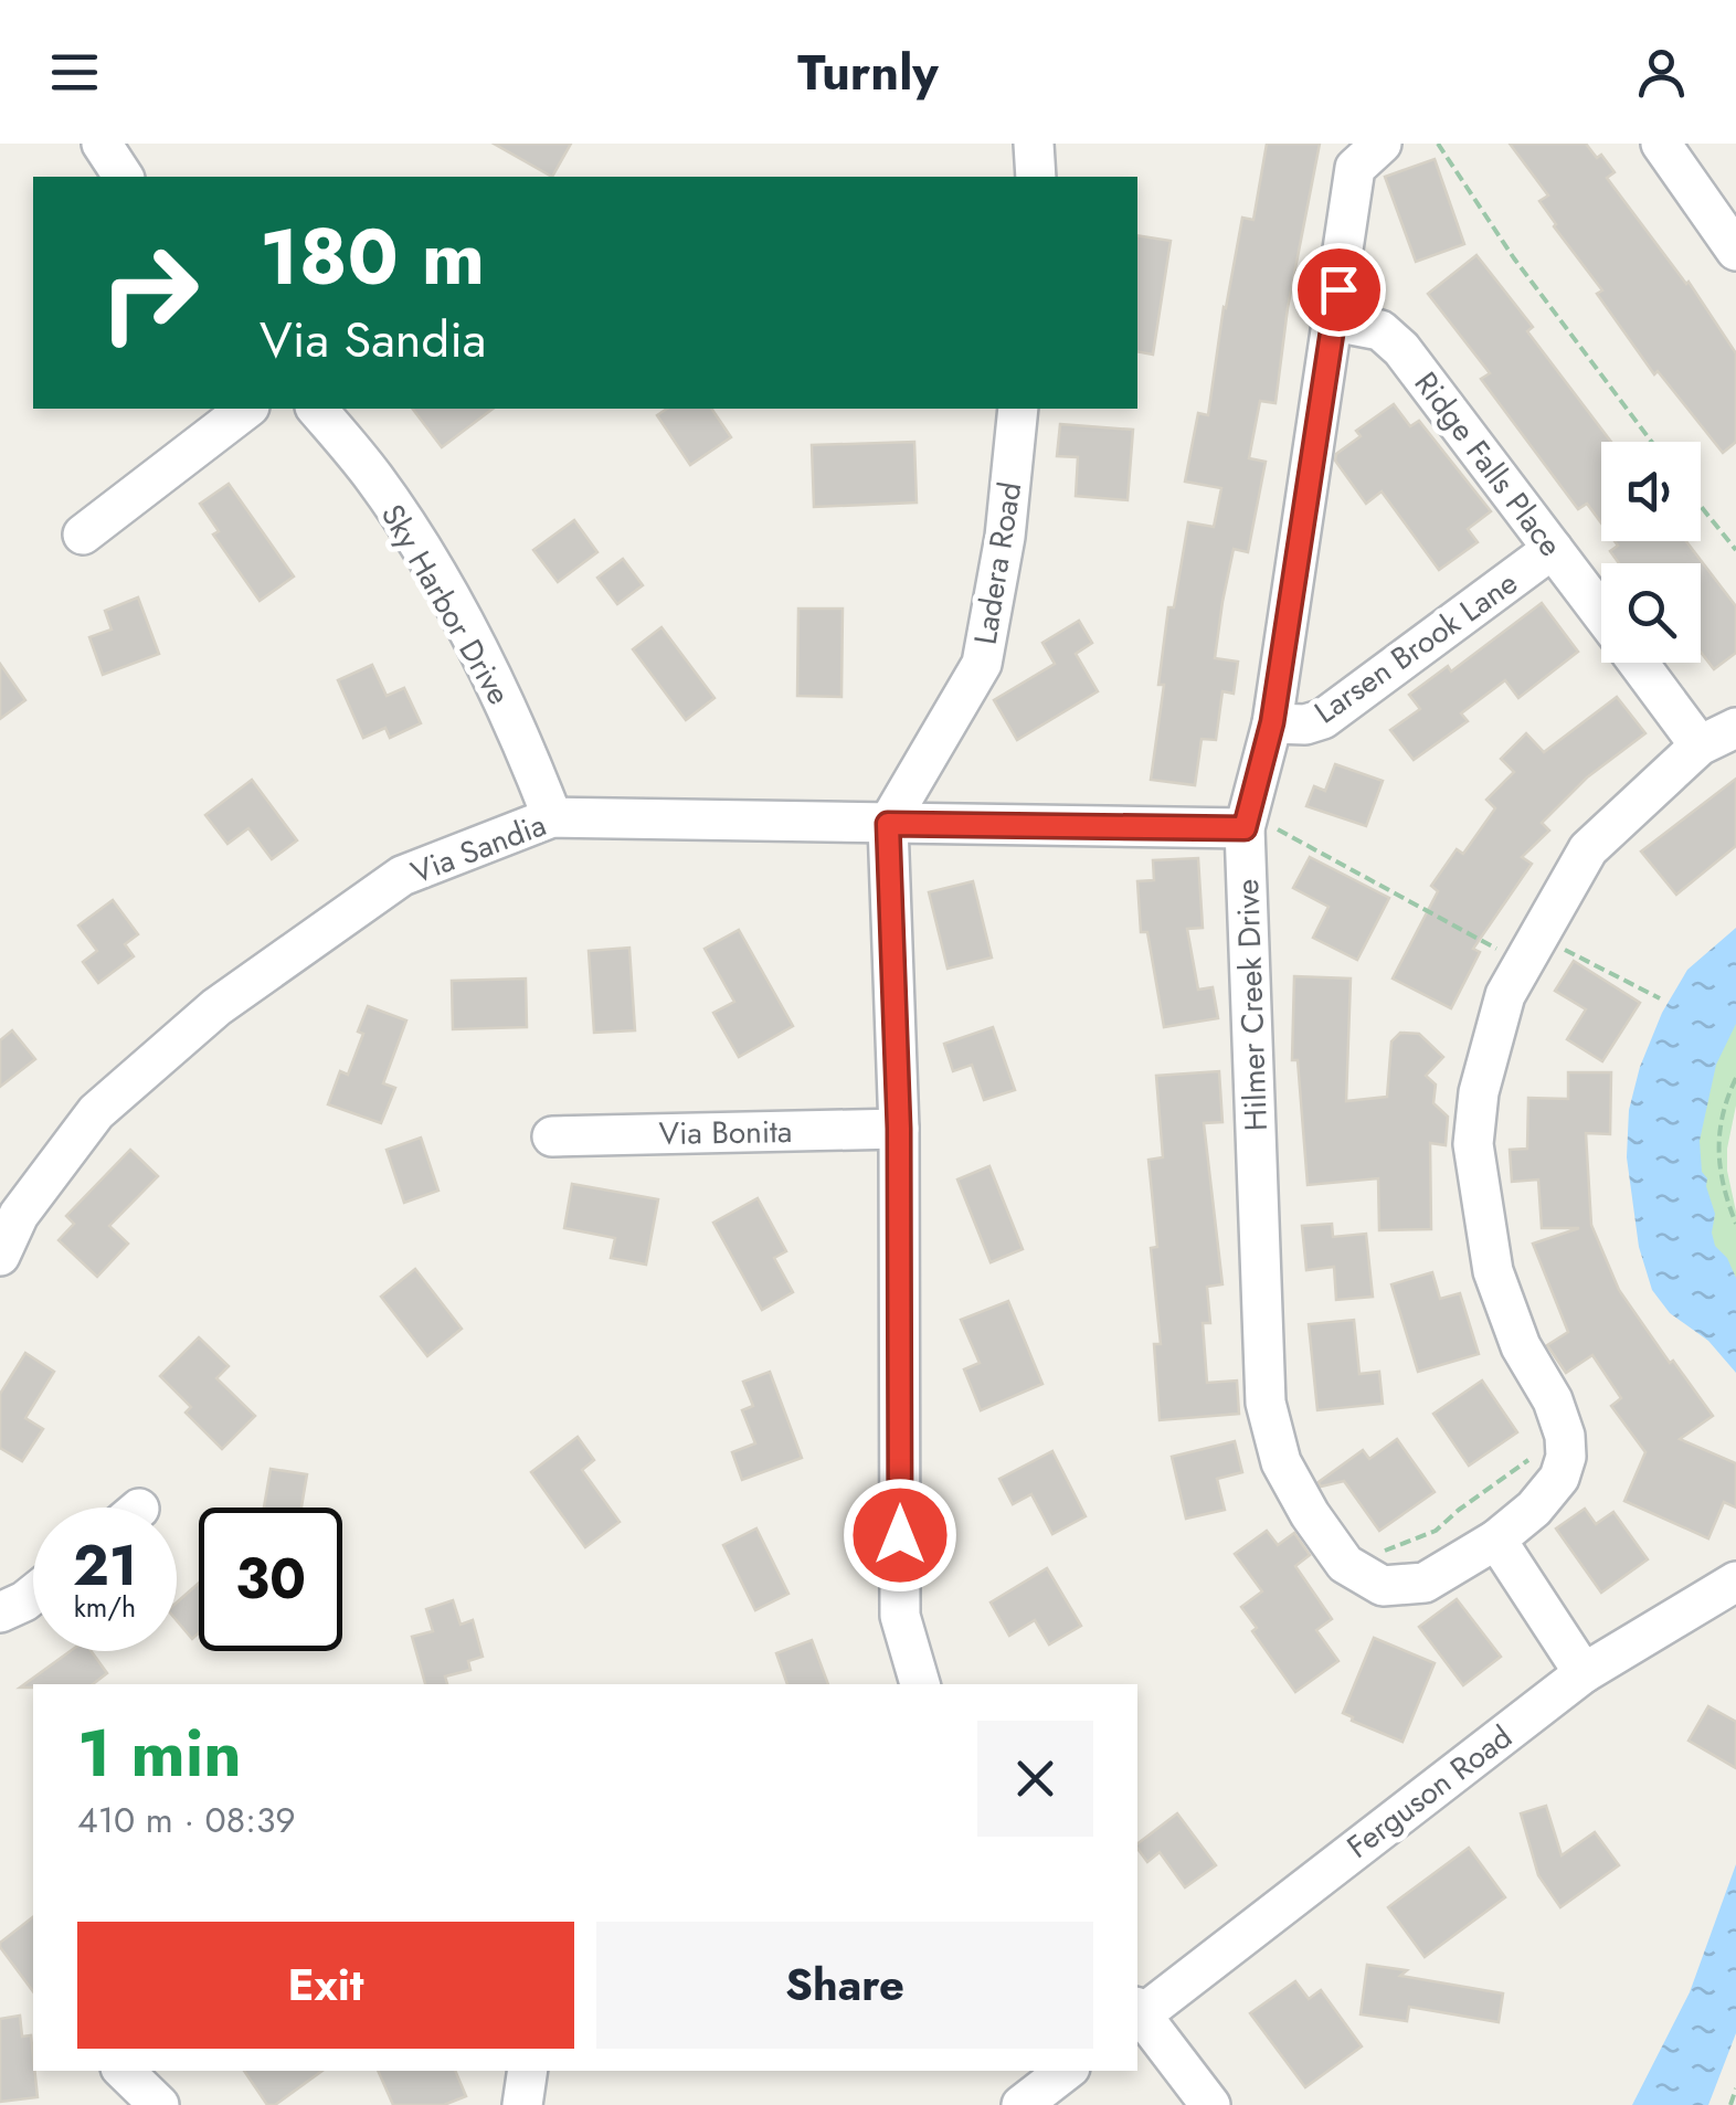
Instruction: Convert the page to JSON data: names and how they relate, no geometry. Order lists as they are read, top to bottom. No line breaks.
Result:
{"streets":{"street":["Ridge Falls Place","Ladera Road","Sky Harbor Drive","Larsen Brook Lane","Via Sandia","Hilmer Creek Drive","Via Bonita","Ferguson Road"]},"crossings":[["Ridge Falls Place","Larsen Brook Lane"],["Ridge Falls Place","Hilmer Creek Drive"],["Ladera Road","Via Sandia"],["Sky Harbor Drive","Via Sandia"],["Larsen Brook Lane","Hilmer Creek Drive"],["Via Sandia","Hilmer Creek Drive"]],"page":{"header":"Turnly","turn":["180 m","Via Sandia"],"speed":"21 km/h","limit":"30","heading":["1 min","410 m · 08:39"],"buttons":["Exit","Share"]}}
